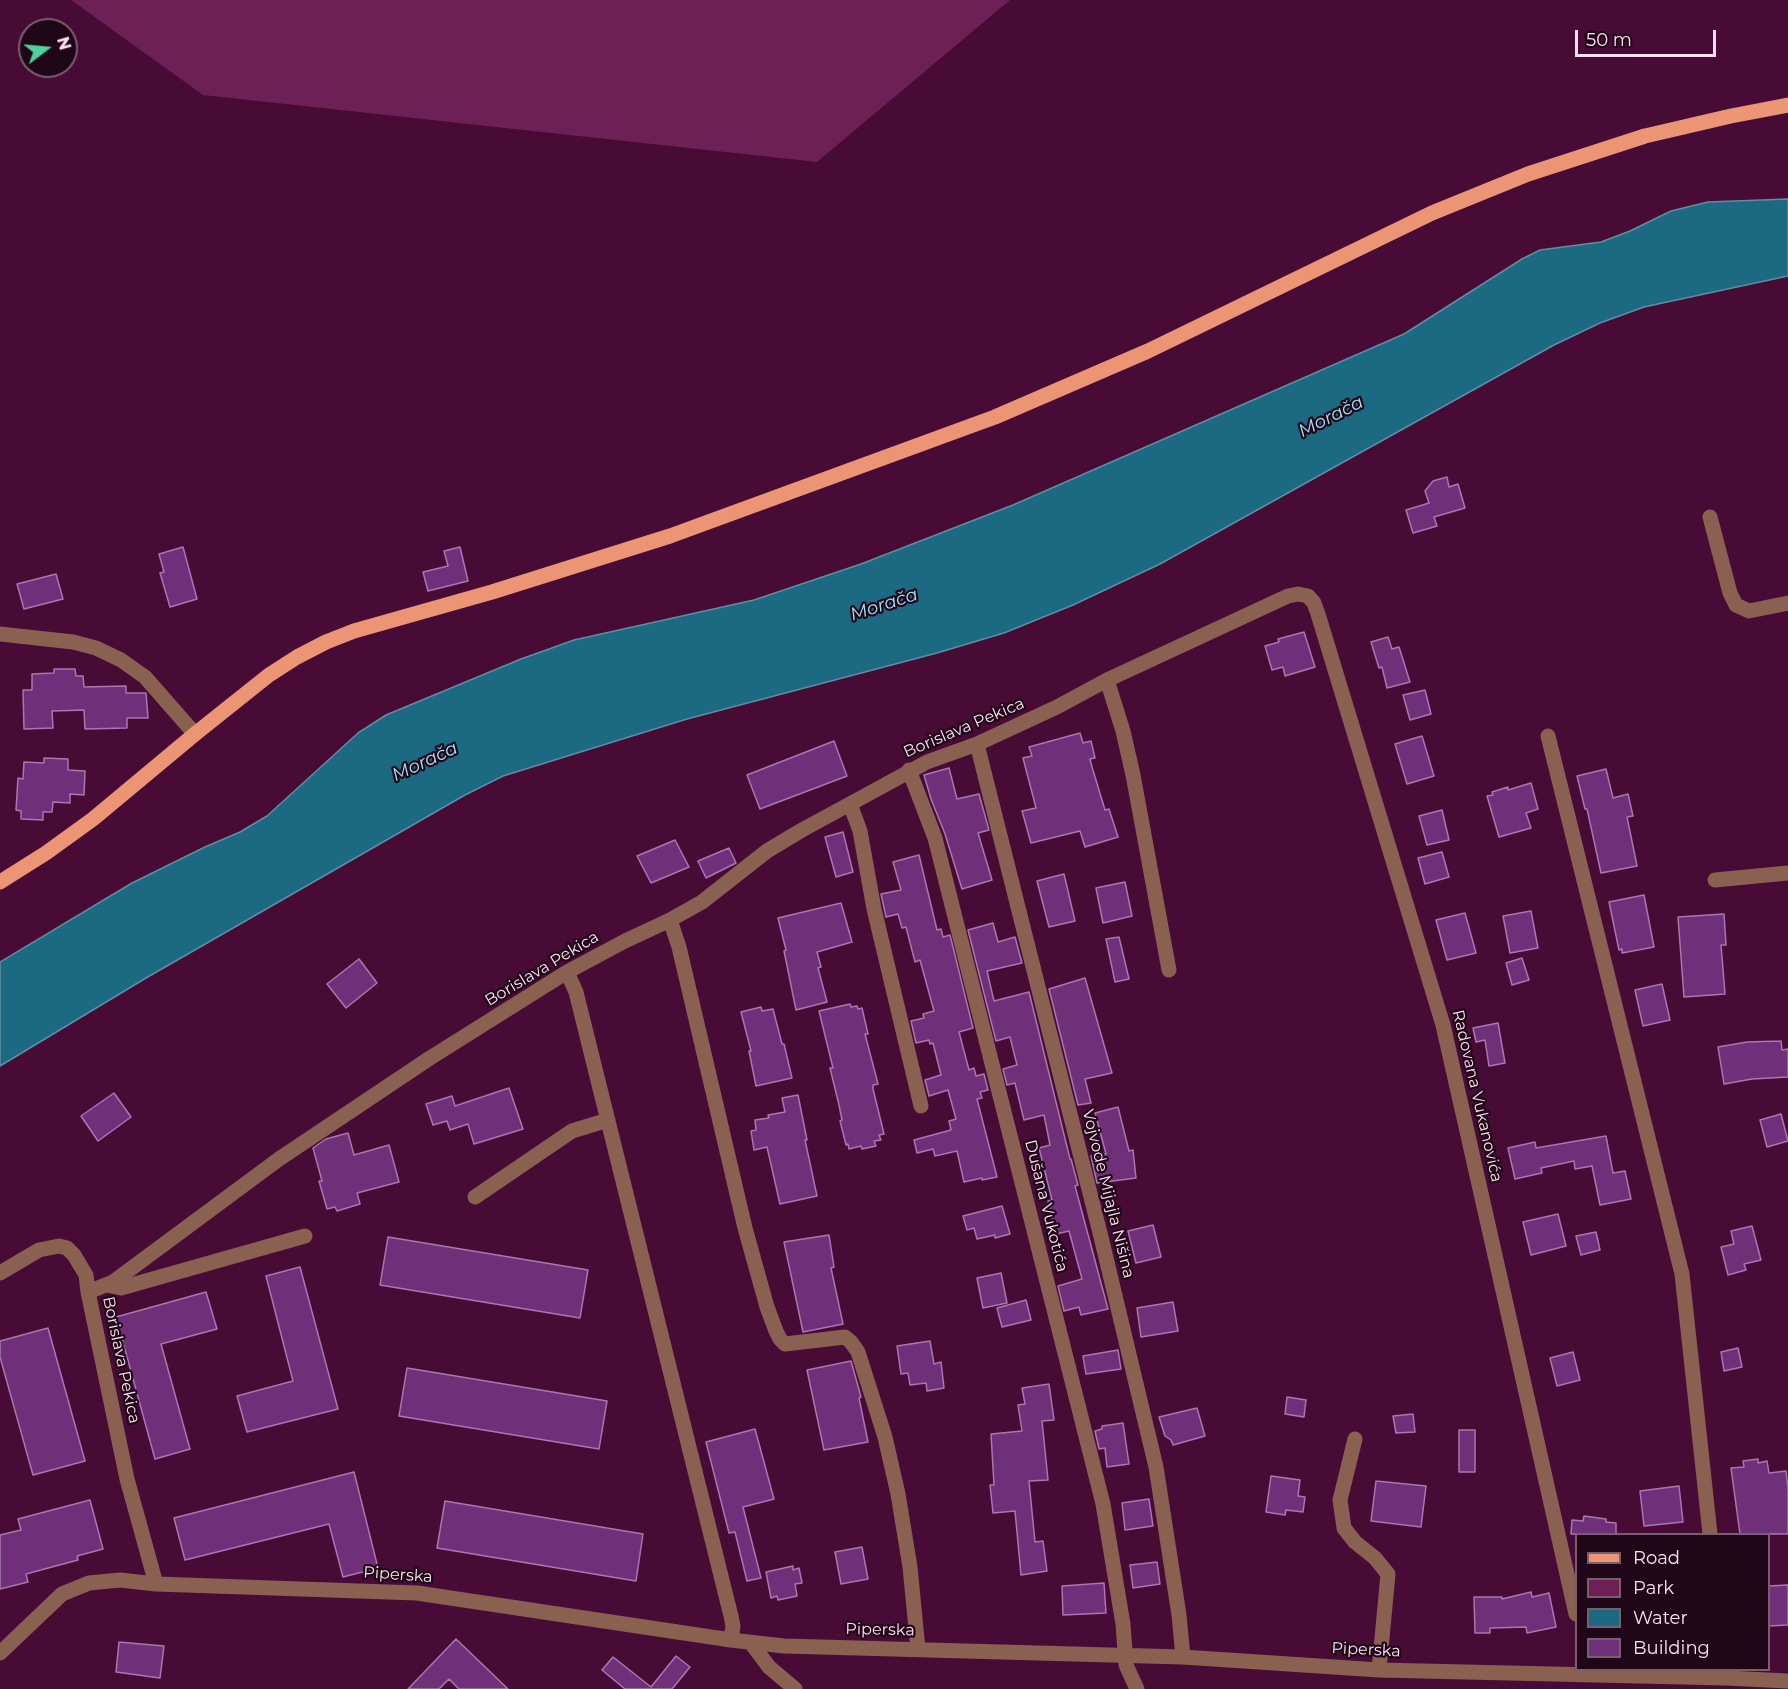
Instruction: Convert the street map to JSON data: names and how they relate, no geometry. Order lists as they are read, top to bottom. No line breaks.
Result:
{"streets":{"street":["Borislava Pekica","Radovana Vukanovića","Vojvode Mijajla Nišina","Dušana Vukotića","Piperska"]},"crossings":[["Borislava Pekica","Radovana Vukanovića"],["Borislava Pekica","Vojvode Mijajla Nišina"],["Borislava Pekica","Dušana Vukotića"],["Borislava Pekica","Piperska"],["Vojvode Mijajla Nišina","Piperska"],["Dušana Vukotića","Piperska"]],"water":["Morača"],"legend":["Road","Park","Water","Building"],"scale_bar":"50 m","north":"right"}
